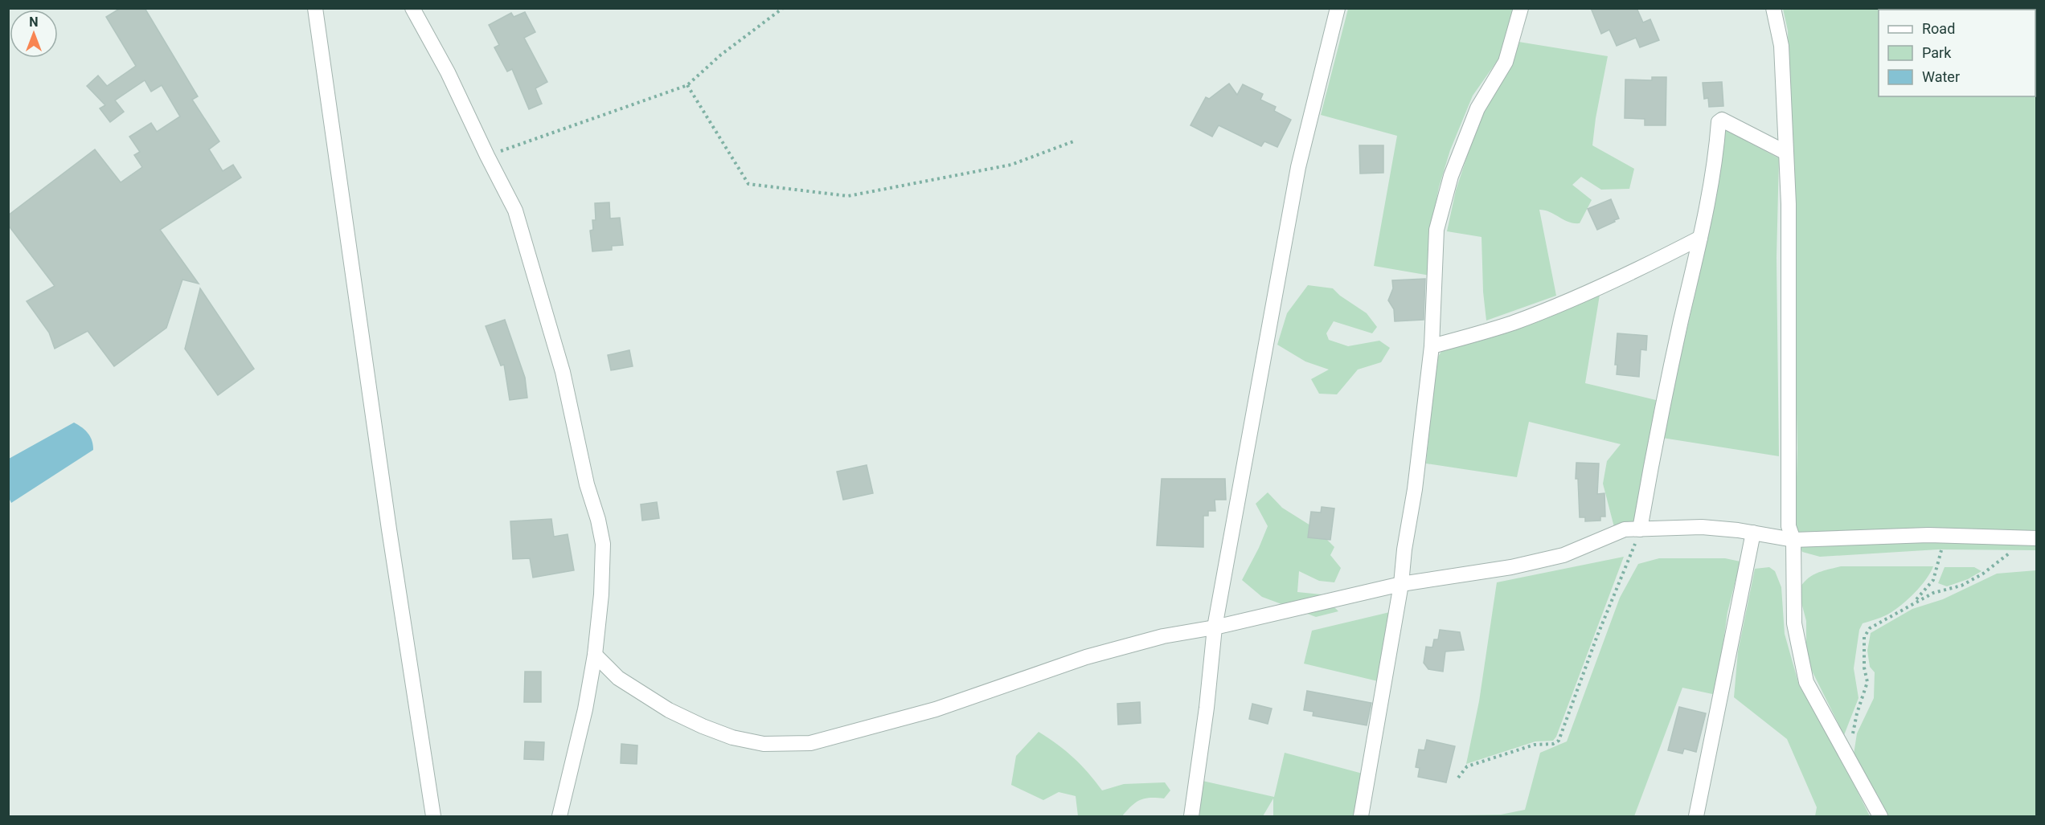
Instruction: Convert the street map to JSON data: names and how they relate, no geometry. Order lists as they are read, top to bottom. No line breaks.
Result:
{"legend":["Road","Park","Water"],"north":"top"}
